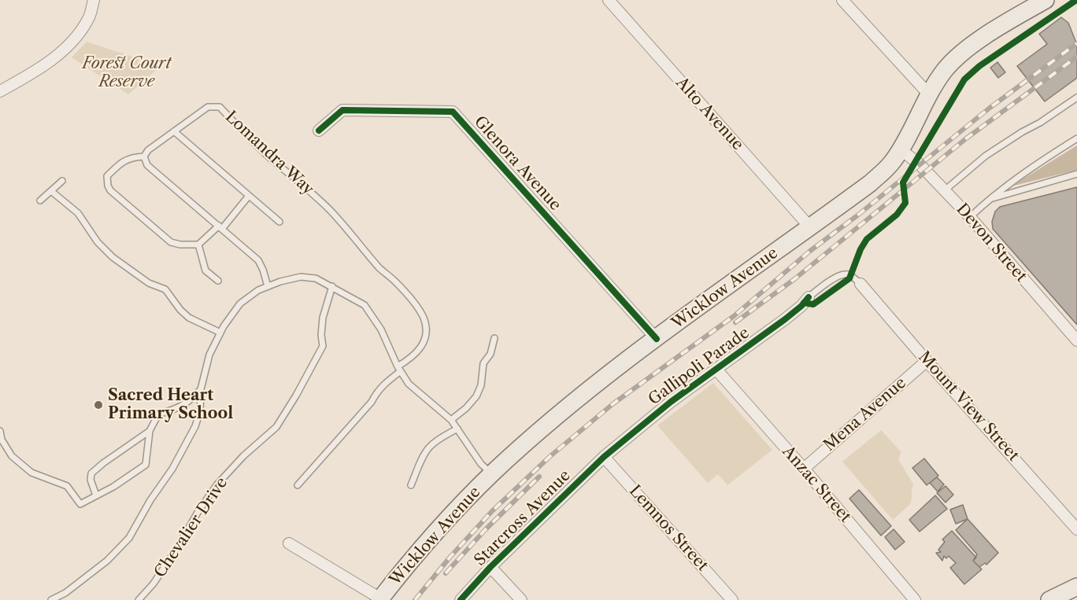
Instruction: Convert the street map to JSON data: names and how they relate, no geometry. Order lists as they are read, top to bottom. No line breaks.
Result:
{"streets":{"main road":["Wicklow Avenue"],"street":["Alto Avenue","Glenora Avenue","Devon Street","Gallipoli Parade","Mount View Street","Mena Avenue","Anzac Street","Starcross Avenue","Lemnos Street"],"lane":["Lomandra Way","Chevalier Drive"]},"crossings":[["Alto Avenue","Wicklow Avenue"],["Glenora Avenue","Wicklow Avenue"],["Devon Street","Wicklow Avenue"],["Gallipoli Parade","Anzac Street"],["Gallipoli Parade","Starcross Avenue"],["Gallipoli Parade","Lemnos Street"],["Mount View Street","Mena Avenue"],["Mena Avenue","Anzac Street"],["Starcross Avenue","Lemnos Street"]],"parks":["Forest Court Reserve"],"places":["Sacred Heart Primary School"]}
